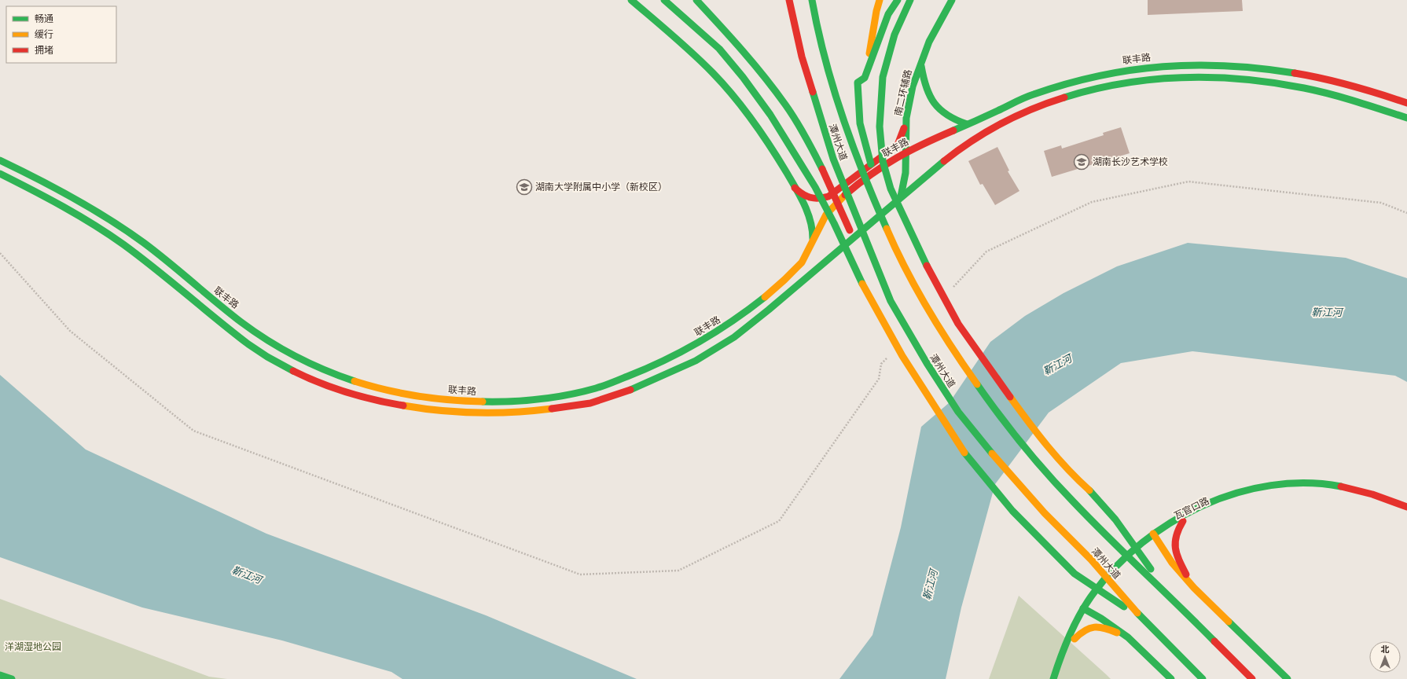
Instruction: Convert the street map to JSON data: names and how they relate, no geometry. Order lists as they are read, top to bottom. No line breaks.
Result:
{"streets":{"main road":["联丰路","南二环辅路","潭州大道","瓦官口路"]},"crossings":[["联丰路","南二环辅路"]],"water":["靳江河"],"parks":["洋湖湿地公园"],"places":{"school or university":["湖南长沙艺术学校","湖南大学附属中小学（新校区）"]},"legend":["畅通","缓行","拥堵"],"north":"top"}
